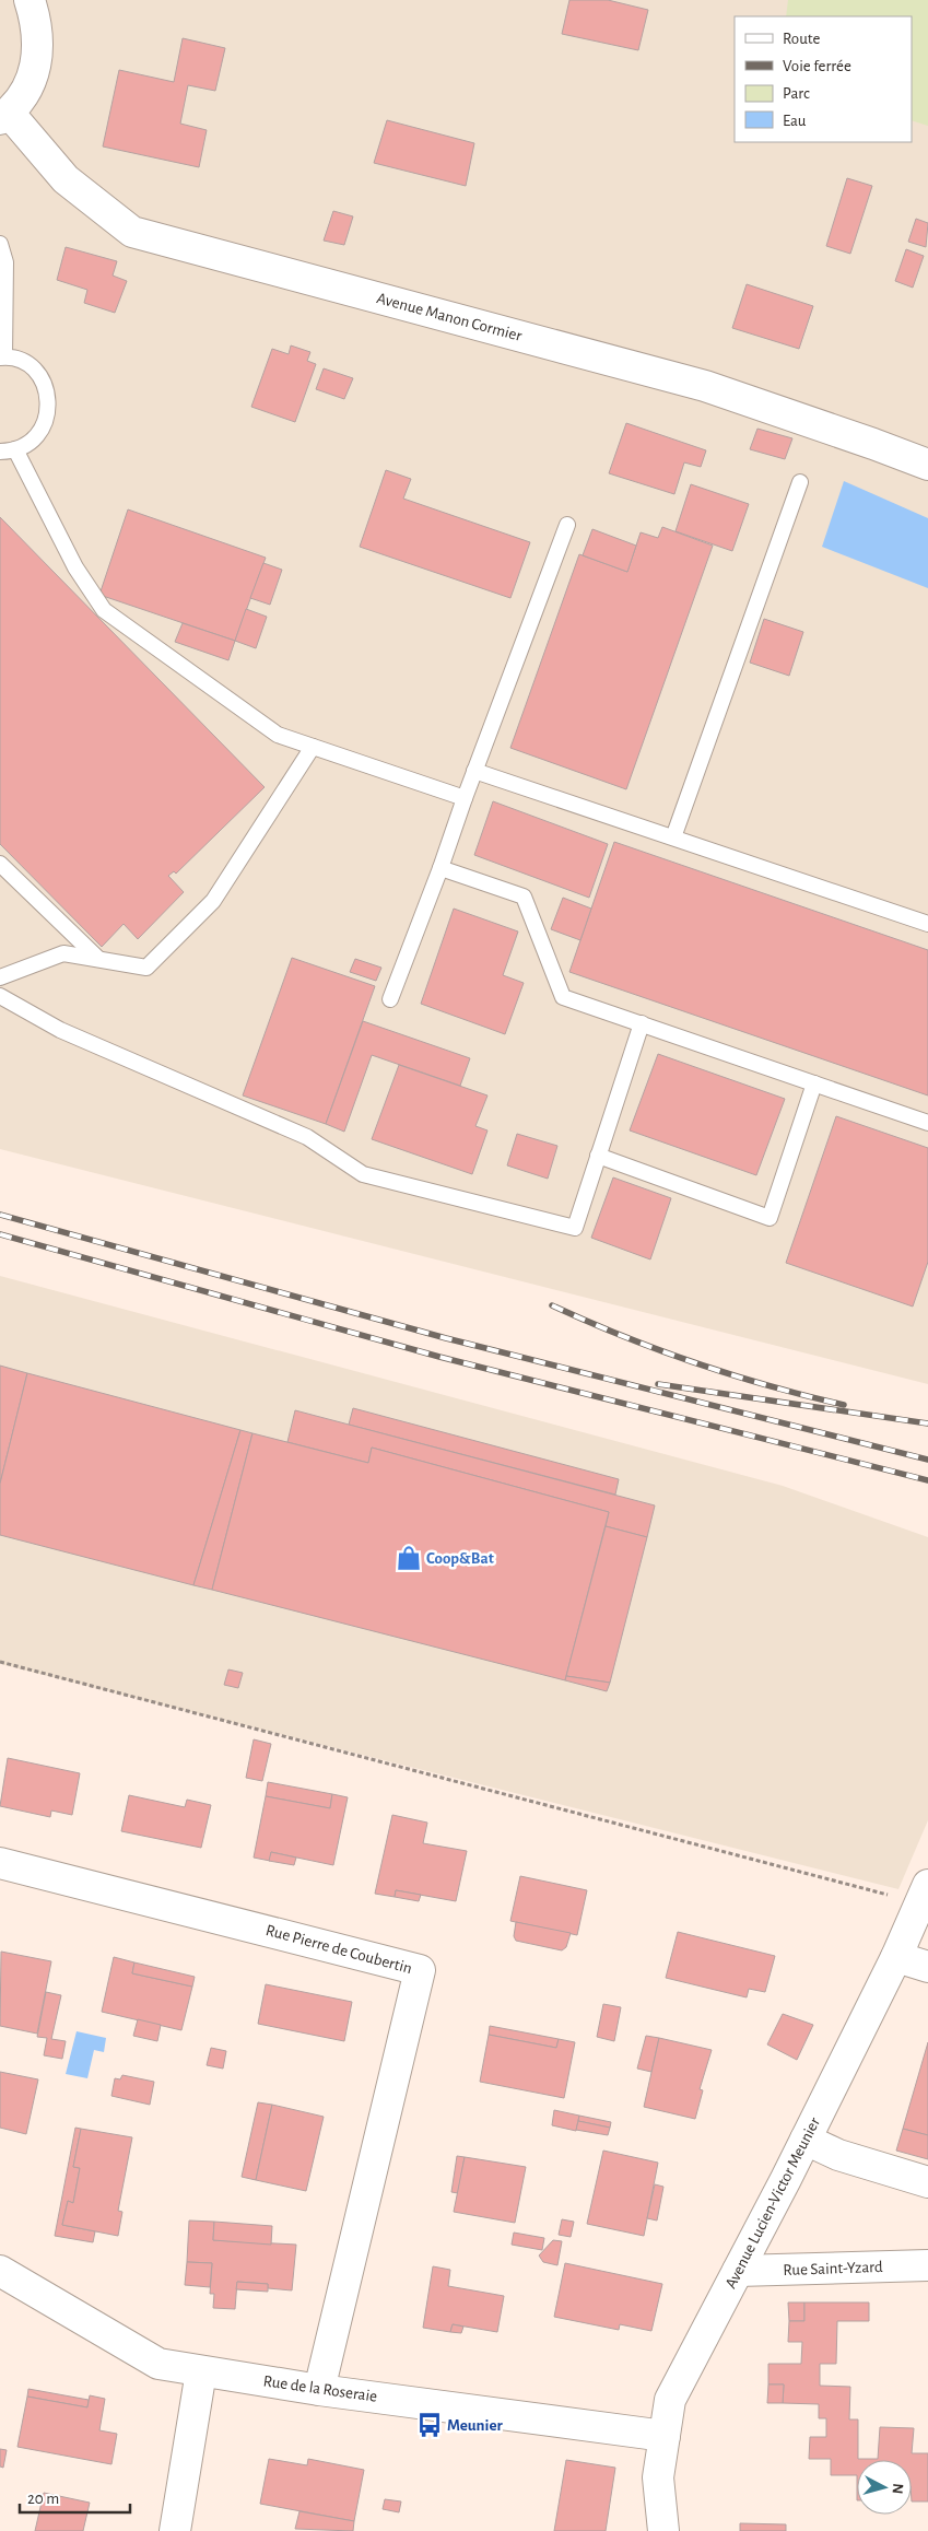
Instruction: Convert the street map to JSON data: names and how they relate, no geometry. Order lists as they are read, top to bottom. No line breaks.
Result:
{"streets":{"street":["Avenue Manon Cormier","Rue Pierre de Coubertin","Avenue Lucien-Victor Meunier","Rue Saint-Yzard","Rue de la Roseraie"]},"crossings":[["Rue Pierre de Coubertin","Rue de la Roseraie"],["Avenue Lucien-Victor Meunier","Rue Saint-Yzard"],["Avenue Lucien-Victor Meunier","Rue de la Roseraie"]],"places":{"shop":["Coop&Bat"],"bus stop":["Meunier"]},"legend":["Route","Voie ferrée","Parc","Eau"],"scale_bar":"20 m","north":"right"}
